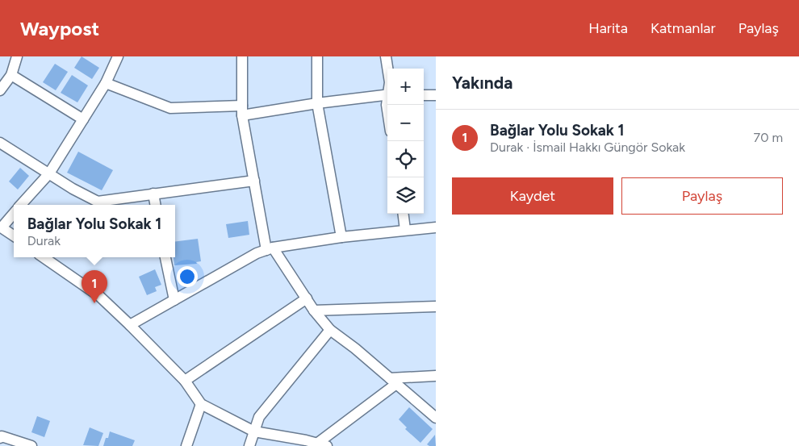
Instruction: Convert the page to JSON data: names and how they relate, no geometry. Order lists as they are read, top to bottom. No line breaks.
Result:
{"page":{"header":"Waypost","nav":["Harita","Katmanlar","Paylaş"],"heading":"Yakında","map_buttons":["+","−"],"list":[{"mark":"1","name":"Bağlar Yolu Sokak 1","note":"Durak · İsmail Hakkı Güngör Sokak","value":"70 m"}],"buttons":["Kaydet","Paylaş"],"popup":["Bağlar Yolu Sokak 1","Durak"],"pins":"1"}}
